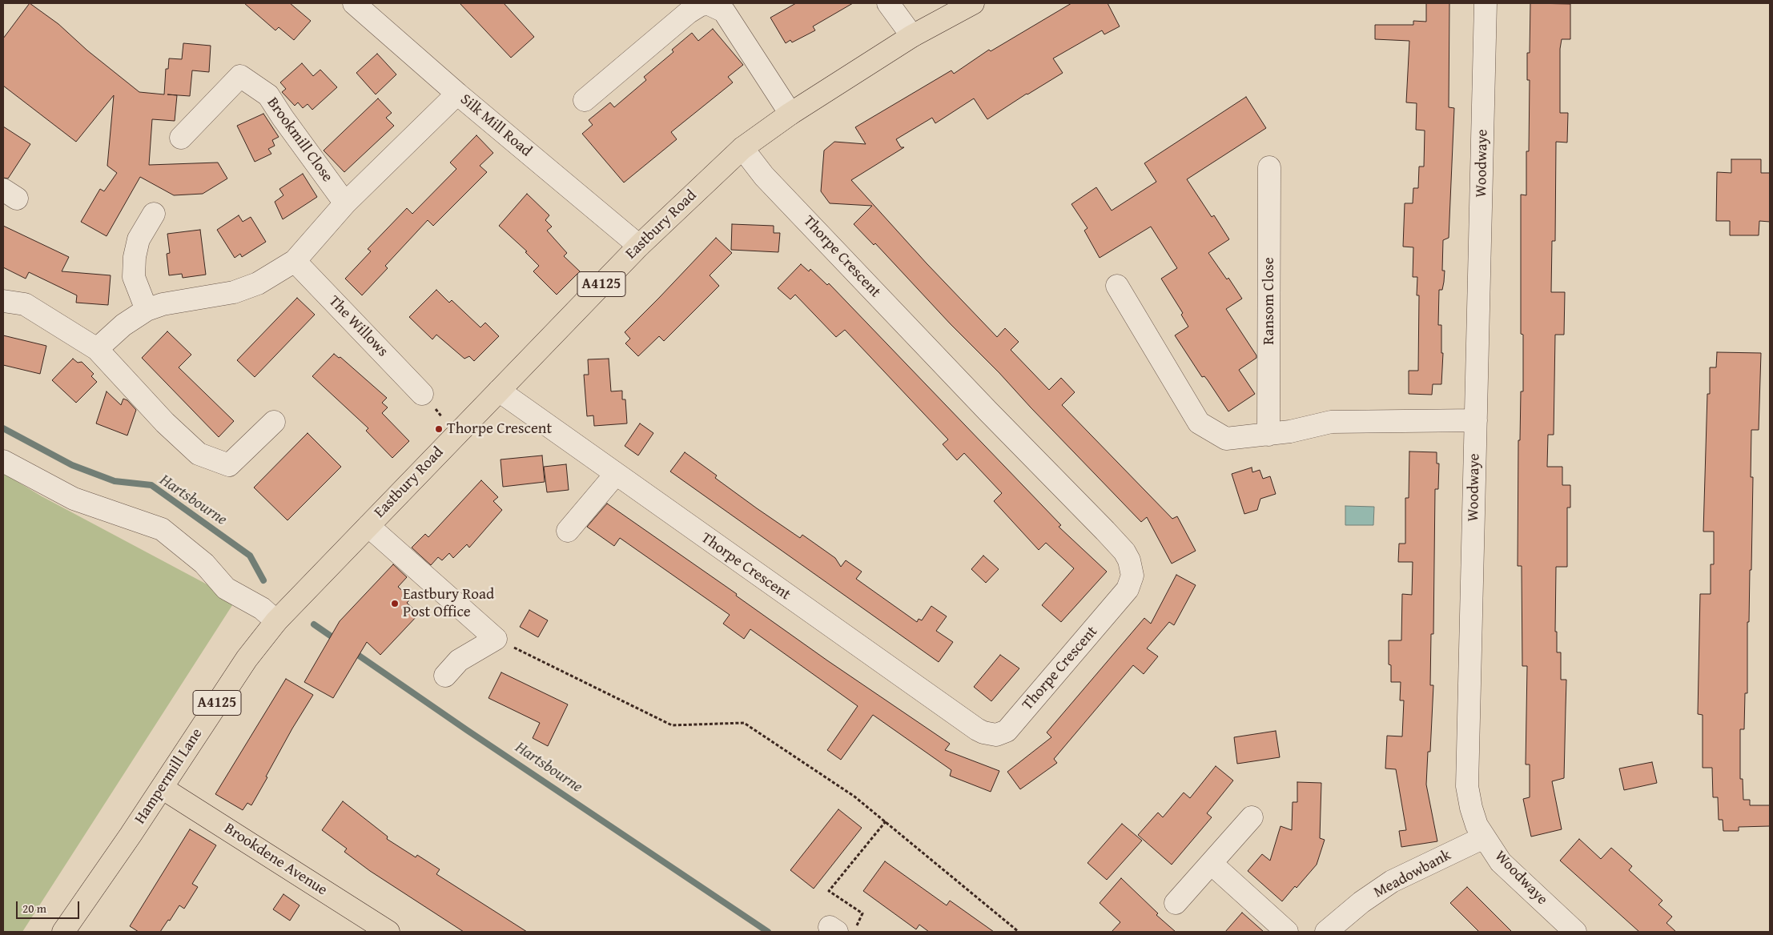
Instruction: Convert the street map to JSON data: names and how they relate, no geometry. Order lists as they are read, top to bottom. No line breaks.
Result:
{"streets":{"main road":["Eastbury Road","A4125","Hampermill Lane","Brookdene Avenue"],"street":["Silk Mill Road","Brookmill Close","Woodwaye","Thorpe Crescent","Ransom Close","The Willows","Meadowbank"]},"crossings":[["Silk Mill Road","Eastbury Road"],["Woodwaye","Meadowbank"],["Eastbury Road","Thorpe Crescent"],["Eastbury Road","Hampermill Lane"],["Hampermill Lane","Brookdene Avenue"]],"water":["Hartsbourne"],"places":["Thorpe Crescent","Eastbury Road Post Office"],"scale_bar":"20 m"}
